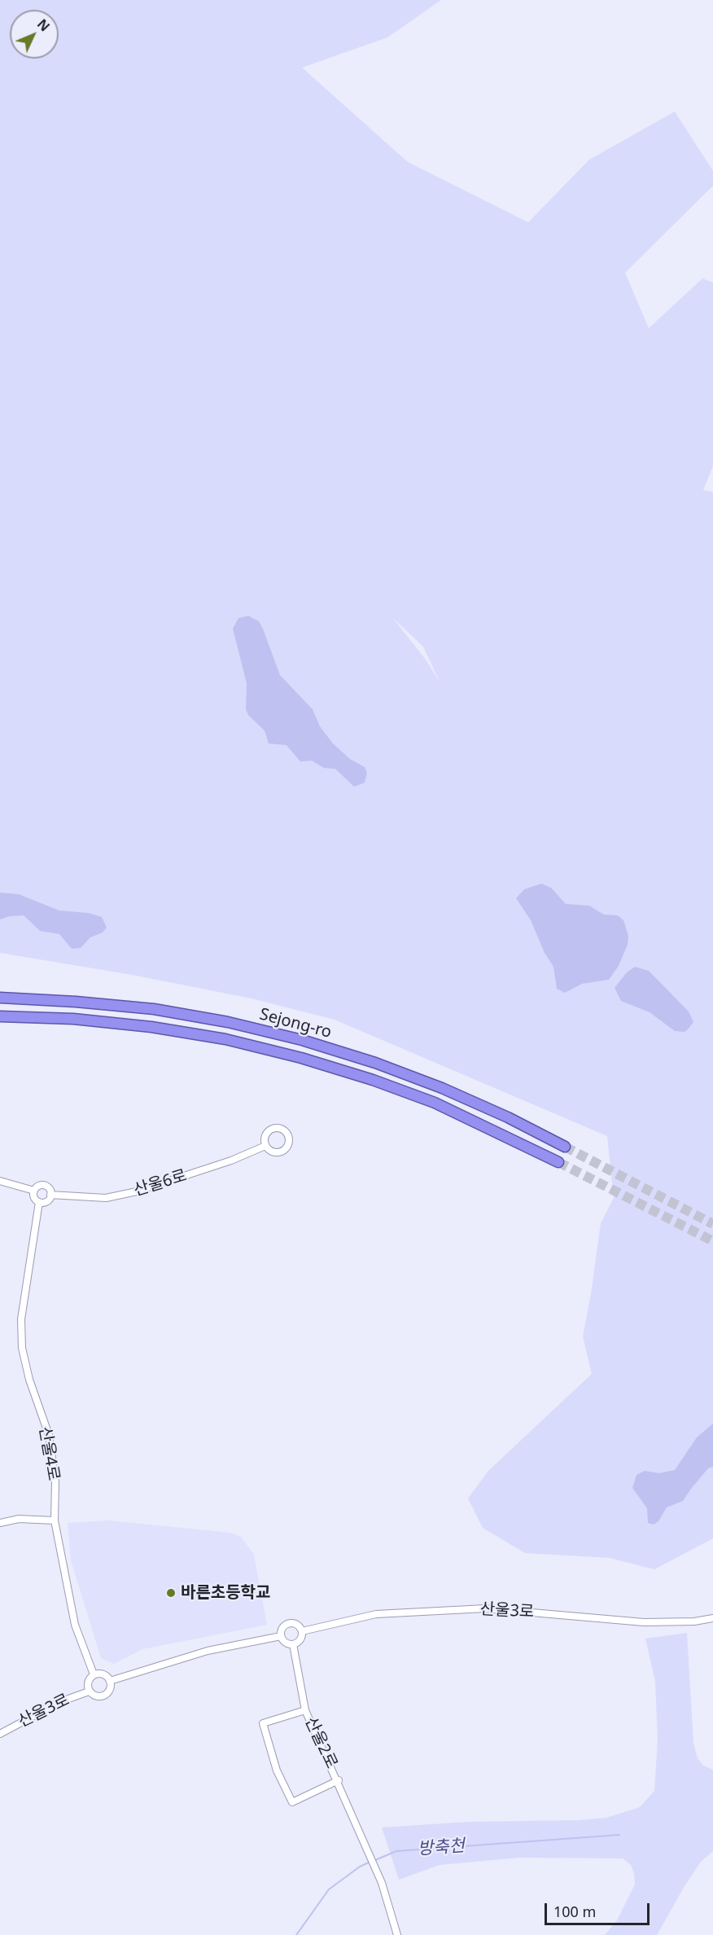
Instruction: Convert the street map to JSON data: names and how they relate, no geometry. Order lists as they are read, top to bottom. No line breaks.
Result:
{"streets":{"highway":["Sejong-ro"],"street":["산울6로","산울4로","산울3로","산울2로"]},"crossings":[["산울6로","산울4로"],["산울4로","산울3로"],["산울3로","산울2로"]],"water":["방축천"],"places":["바른초등학교"],"scale_bar":"100 m","north":"top right"}
